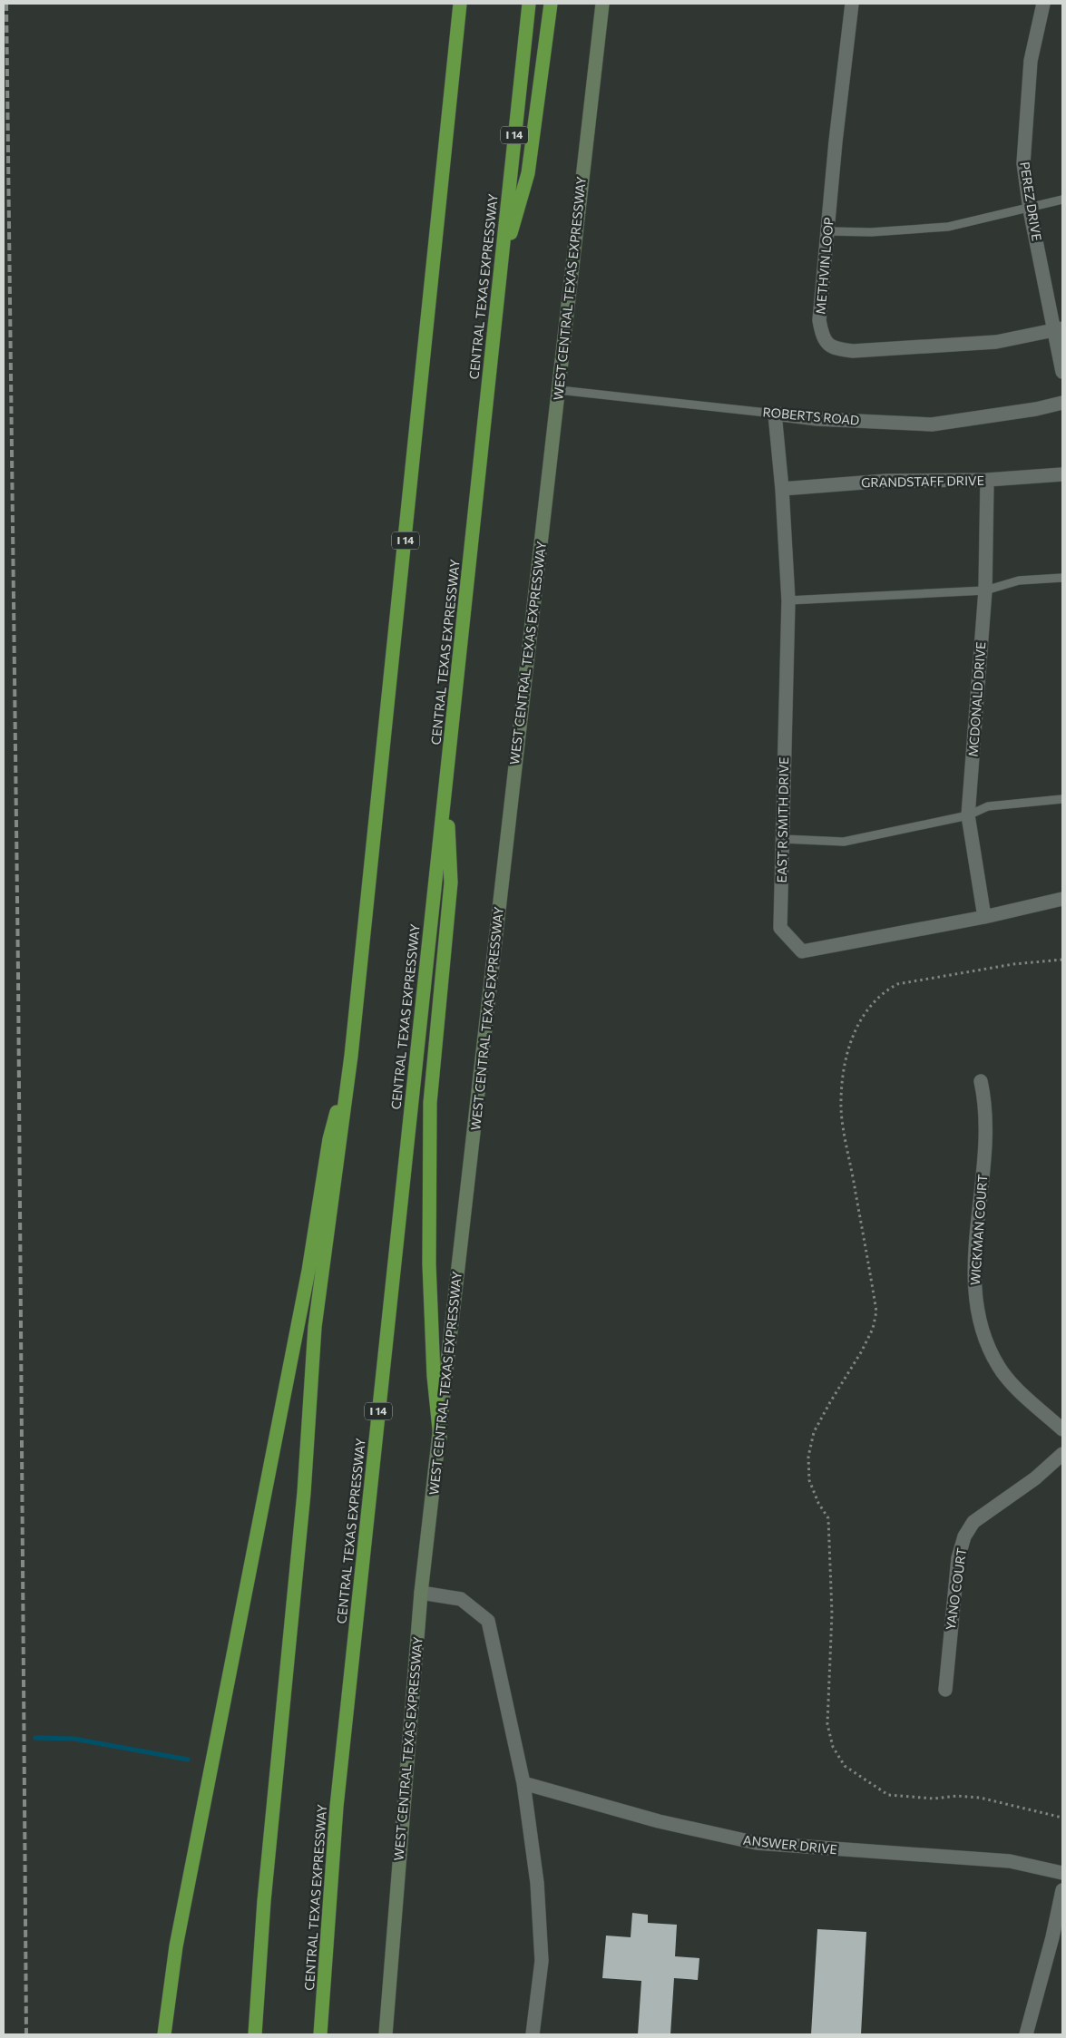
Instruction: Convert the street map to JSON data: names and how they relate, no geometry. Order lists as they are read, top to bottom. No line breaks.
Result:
{"streets":{"highway":["I 14","CENTRAL TEXAS EXPRESSWAY"],"main road":["WEST CENTRAL TEXAS EXPRESSWAY"],"street":["PEREZ DRIVE","METHVIN LOOP","ROBERTS ROAD","GRANDSTAFF DRIVE","MCDONALD DRIVE","EAST R SMITH DRIVE","WICKMAN COURT","YANO COURT","ANSWER DRIVE"]},"crossings":[["PEREZ DRIVE","METHVIN LOOP"],["WEST CENTRAL TEXAS EXPRESSWAY","ROBERTS ROAD"],["ROBERTS ROAD","EAST R SMITH DRIVE"],["GRANDSTAFF DRIVE","MCDONALD DRIVE"],["GRANDSTAFF DRIVE","EAST R SMITH DRIVE"],["MCDONALD DRIVE","EAST R SMITH DRIVE"]]}
